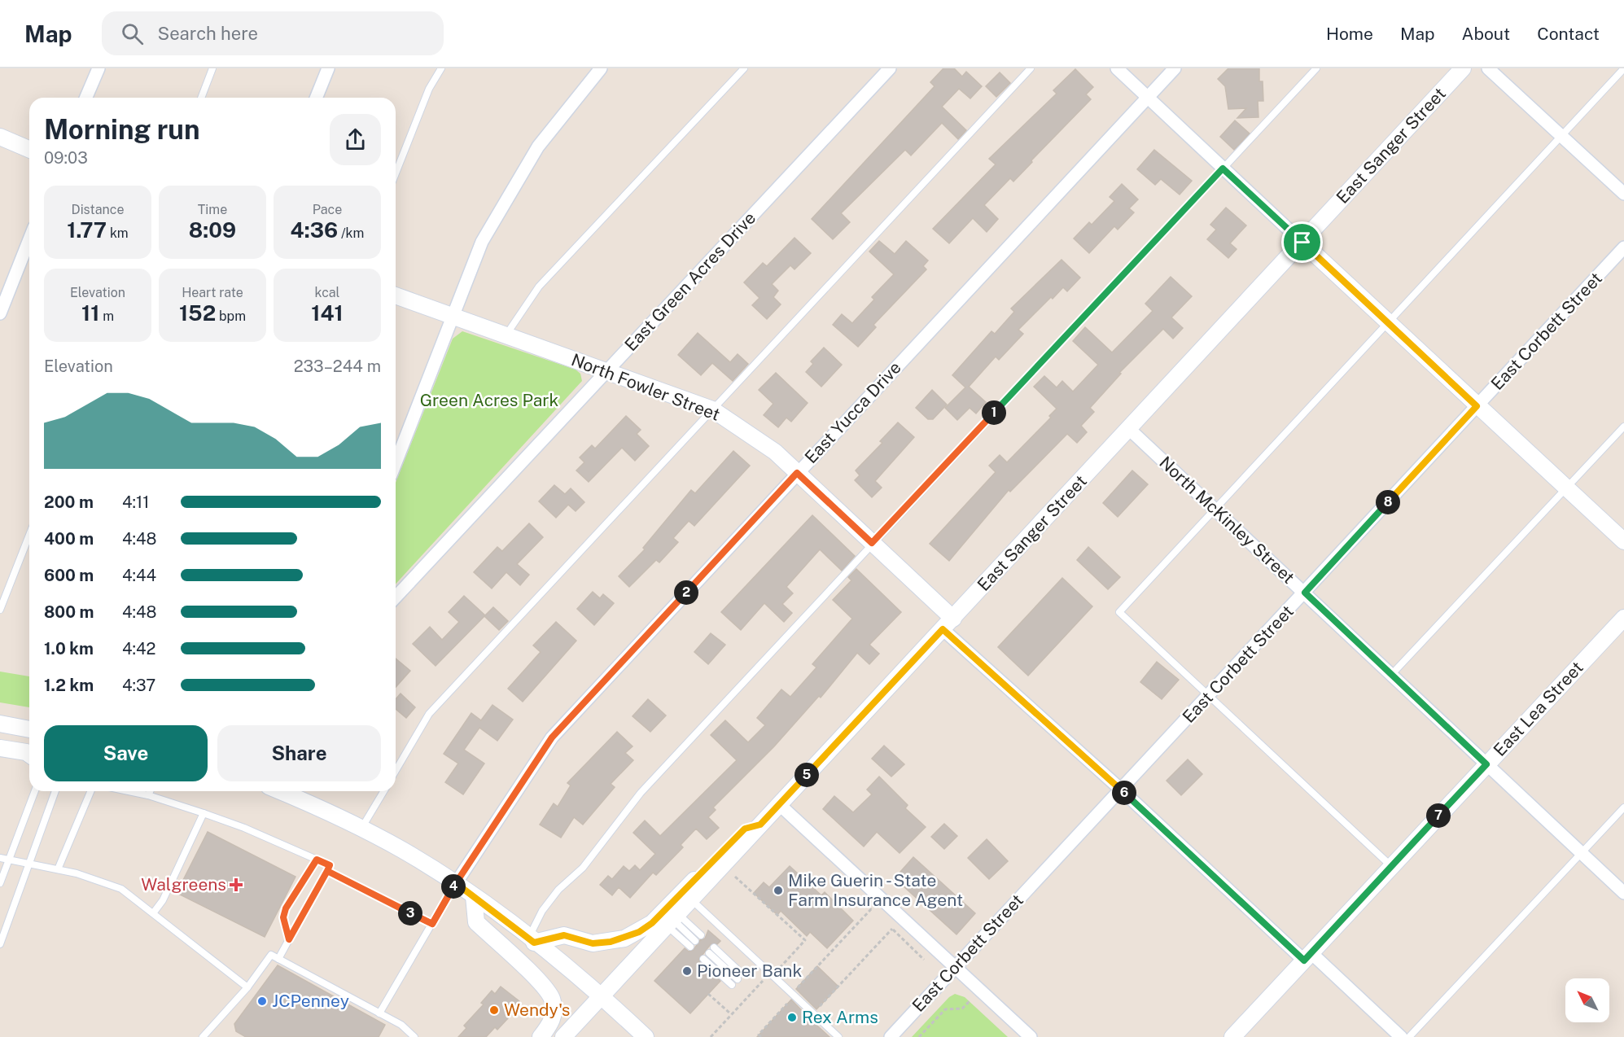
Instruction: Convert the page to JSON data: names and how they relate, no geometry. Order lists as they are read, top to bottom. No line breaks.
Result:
{"streets":{"main road":["East Sanger Street","North Fowler Street","East Lea Street"],"street":["East Green Acres Drive","East Corbett Street","East Yucca Drive","North McKinley Street"]},"crossings":[["East Sanger Street","North Fowler Street"],["East Sanger Street","North McKinley Street"],["East Green Acres Drive","North Fowler Street"],["East Corbett Street","North Fowler Street"],["East Corbett Street","North McKinley Street"],["North Fowler Street","East Yucca Drive"],["North Fowler Street","East Lea Street"],["North McKinley Street","East Lea Street"]],"parks":["Green Acres Park"],"places":{"health":["Walgreens"],"other":["Mike Guerin - State Farm Insurance Agent","Pioneer Bank","JCPenney","Wendy's","Rex Arms"]},"north":"top left","page":{"header":"Map","search":"Search here","nav":["Home","Map","About","Contact"],"heading":["Morning run","09:03"],"stats":[["Distance","1.77 km"],["Time","8:09"],["Pace","4:36 /km"],["Elevation","11 m"],["Heart rate","152 bpm"],["kcal","141"]],"chart":["Elevation","233–244 m"],"pins":["1","8","2","5","6","7","4","3"],"list":[{"name":"200 m","note":"4:11"},{"name":"400 m","note":"4:48"},{"name":"600 m","note":"4:44"},{"name":"800 m","note":"4:48"},{"name":"1.0 km","note":"4:42"},{"name":"1.2 km","note":"4:37"}],"buttons":["Save","Share"]}}
